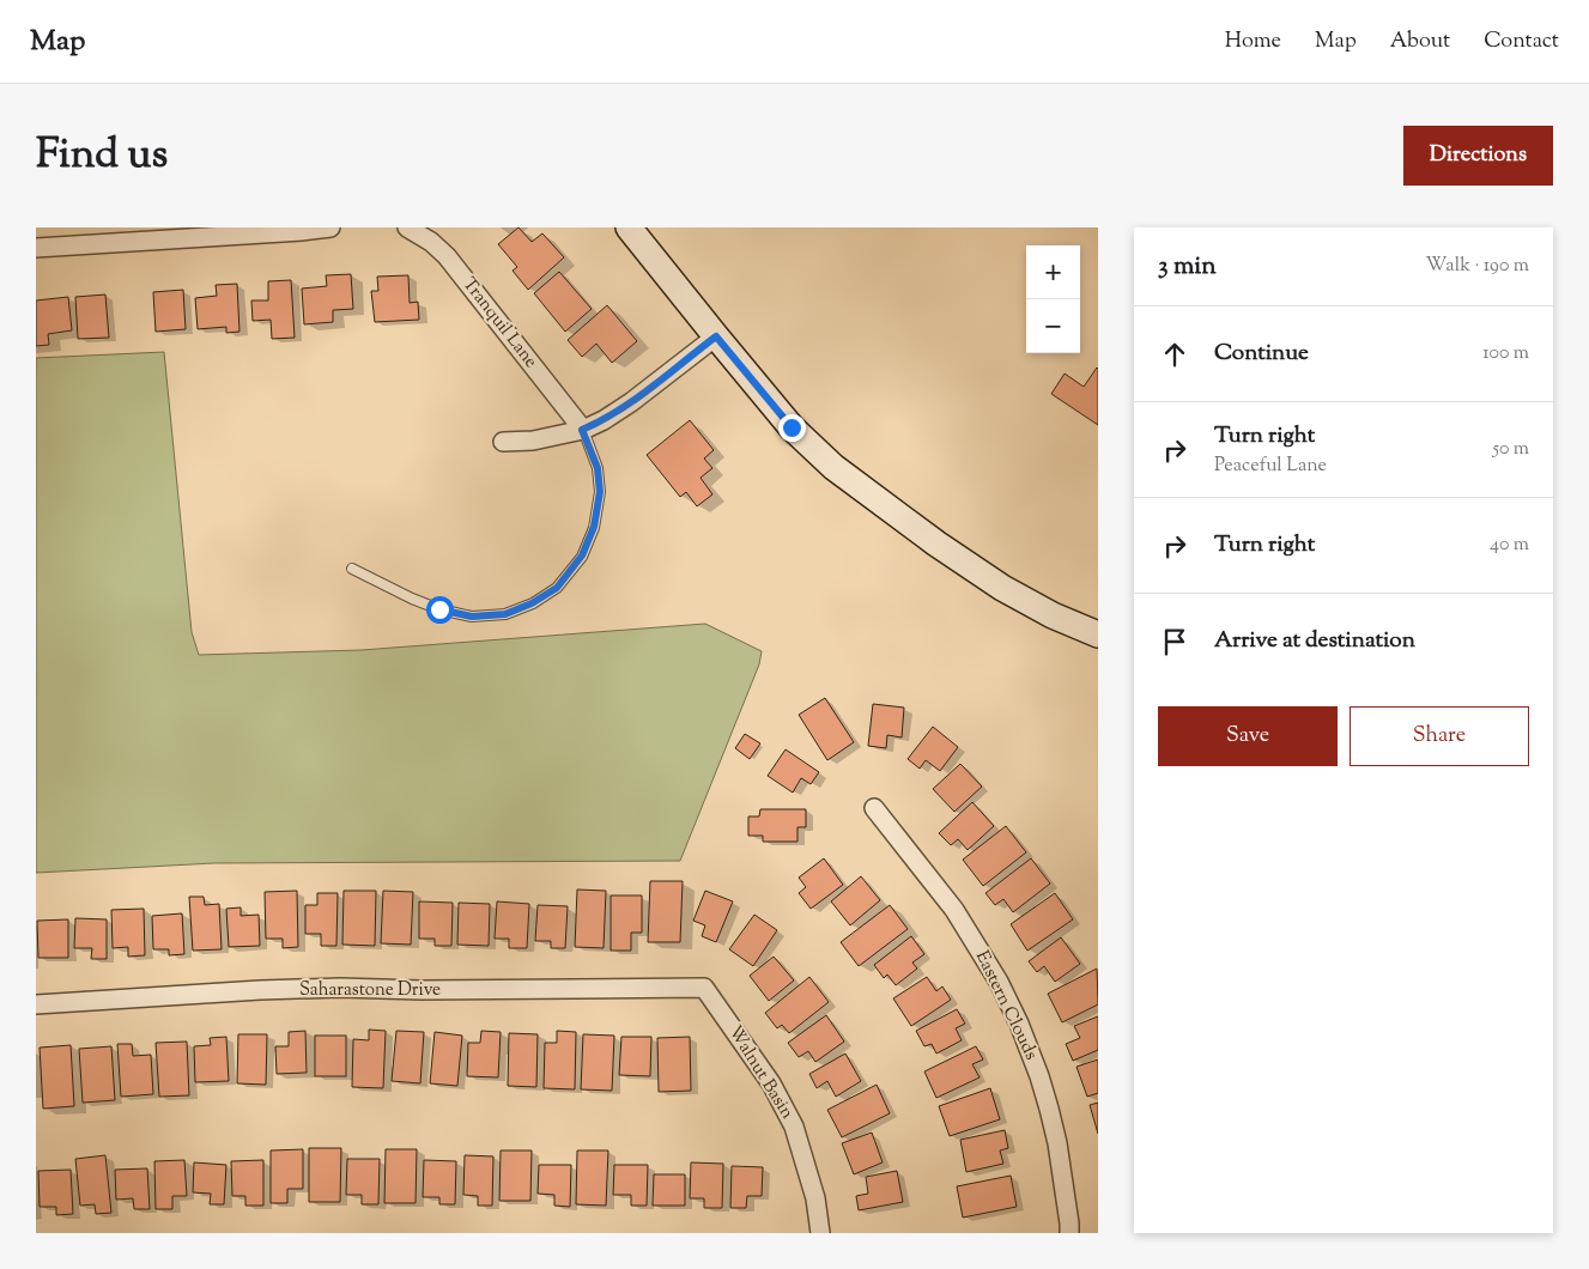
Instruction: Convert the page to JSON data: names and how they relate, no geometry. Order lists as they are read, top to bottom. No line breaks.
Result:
{"streets":{"street":["Tranquil Lane","Saharastone Drive","Eastern Clouds","Walnut Basin"]},"crossings":[["Saharastone Drive","Walnut Basin"]],"page":{"header":"Map","nav":["Home","Map","About","Contact"],"title":"Find us","buttons":["Directions",["Save","Share"]],"heading":["3 min","Walk · 190 m"],"map_buttons":["+","−"],"list":[["Continue","100 m"],["Turn right","Peaceful Lane","50 m"],["Turn right","40 m"],"Arrive at destination"]}}
